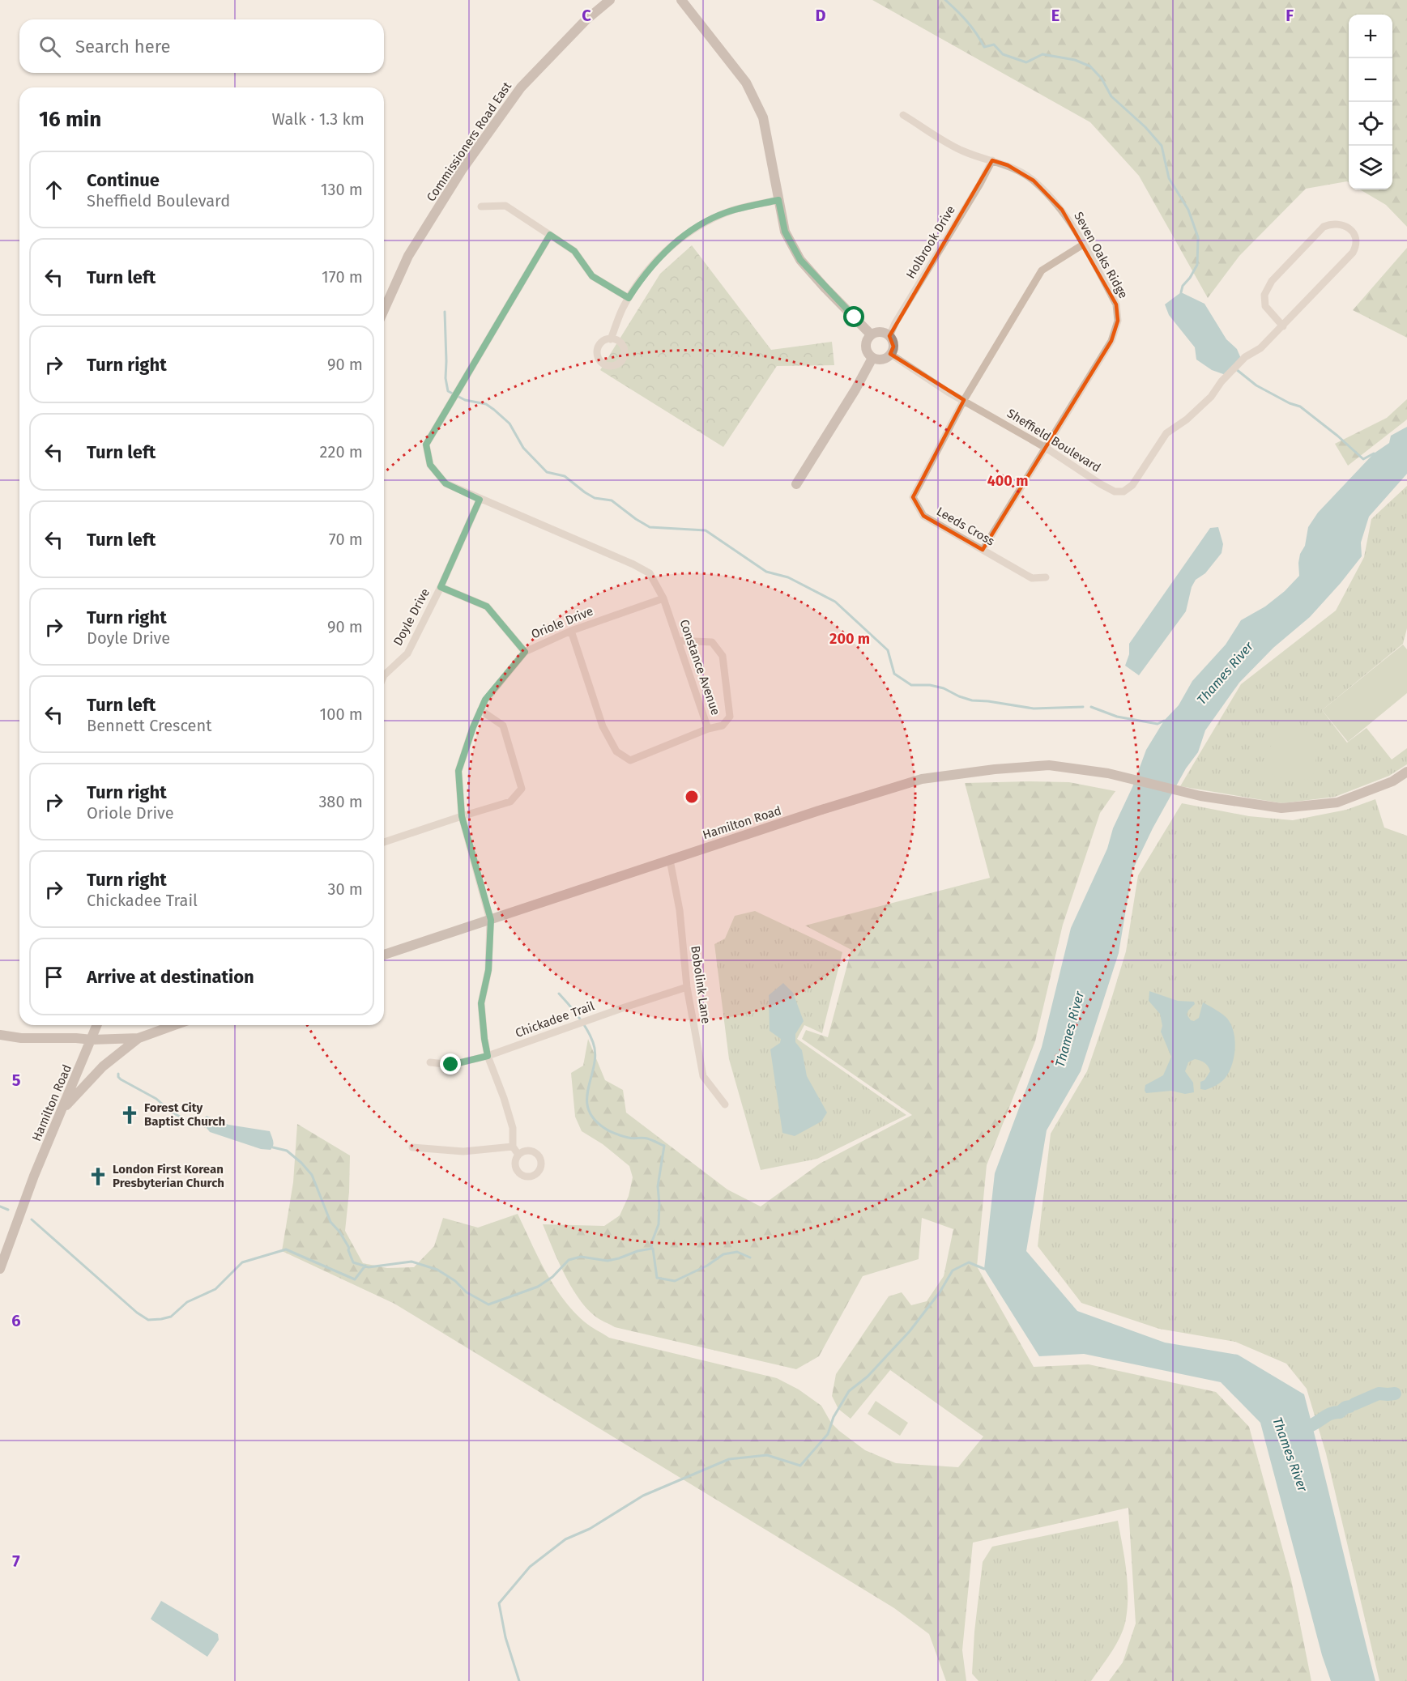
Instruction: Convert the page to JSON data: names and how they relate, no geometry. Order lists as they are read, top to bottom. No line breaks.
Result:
{"streets":{"main road":["Commissioners Road East","Hamilton Road"],"street":["Holbrook Drive","Seven Oaks Ridge","Sheffield Boulevard","Leeds Cross","Doyle Drive","Oriole Drive","Constance Avenue","Bobolink Lane","Chickadee Trail"]},"crossings":[["Holbrook Drive","Seven Oaks Ridge"],["Holbrook Drive","Sheffield Boulevard"],["Seven Oaks Ridge","Sheffield Boulevard"],["Seven Oaks Ridge","Leeds Cross"],["Sheffield Boulevard","Leeds Cross"],["Doyle Drive","Constance Avenue"],["Oriole Drive","Constance Avenue"],["Oriole Drive","Hamilton Road"],["Oriole Drive","Chickadee Trail"],["Hamilton Road","Bobolink Lane"],["Bobolink Lane","Chickadee Trail"]],"water":["Thames River"],"places":{"church":["Forest City Baptist Church","London First Korean Presbyterian Church"]},"page":{"map_buttons":["+","−"],"search":"Search here","heading":["16 min","Walk · 1.3 km"],"list":[["Continue","Sheffield Boulevard","130 m"],["Turn left","170 m"],["Turn right","90 m"],["Turn left","220 m"],["Turn left","70 m"],["Turn right","Doyle Drive","90 m"],["Turn left","Bennett Crescent","100 m"],["Turn right","Oriole Drive","380 m"],["Turn right","Chickadee Trail","30 m"],"Arrive at destination"]},"grid":{"columns":["C","D","E","F"],"rows":["5","6","7"]},"rings":["400 m","200 m"]}
